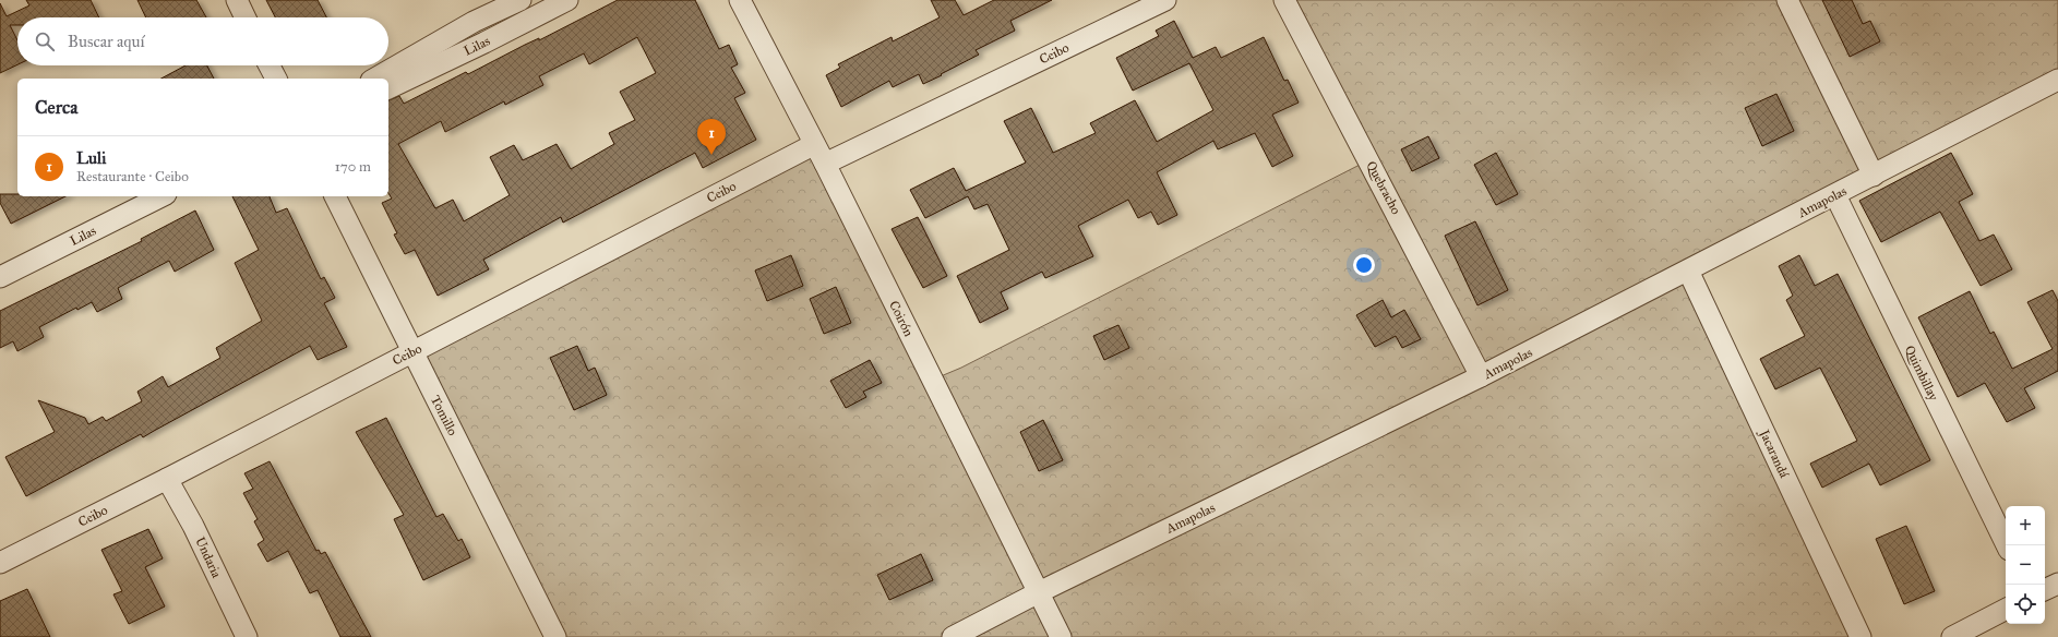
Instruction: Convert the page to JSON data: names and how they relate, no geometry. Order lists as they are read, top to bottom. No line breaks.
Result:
{"streets":{"street":["Lilas","Ceibo","Quebracho","Amapolas","Coirón","Quimbillay","Tomillo","Jacarandá","Undaria"]},"crossings":[["Ceibo","Coirón"],["Ceibo","Tomillo"],["Ceibo","Undaria"],["Quebracho","Amapolas"],["Amapolas","Coirón"],["Amapolas","Quimbillay"],["Amapolas","Jacarandá"]],"page":{"search":"Buscar aquí","heading":"Cerca","pins":"1","list":[{"mark":"1","name":"Luli","note":"Restaurante · Ceibo","value":"170 m"}],"map_buttons":["+","−"]}}
